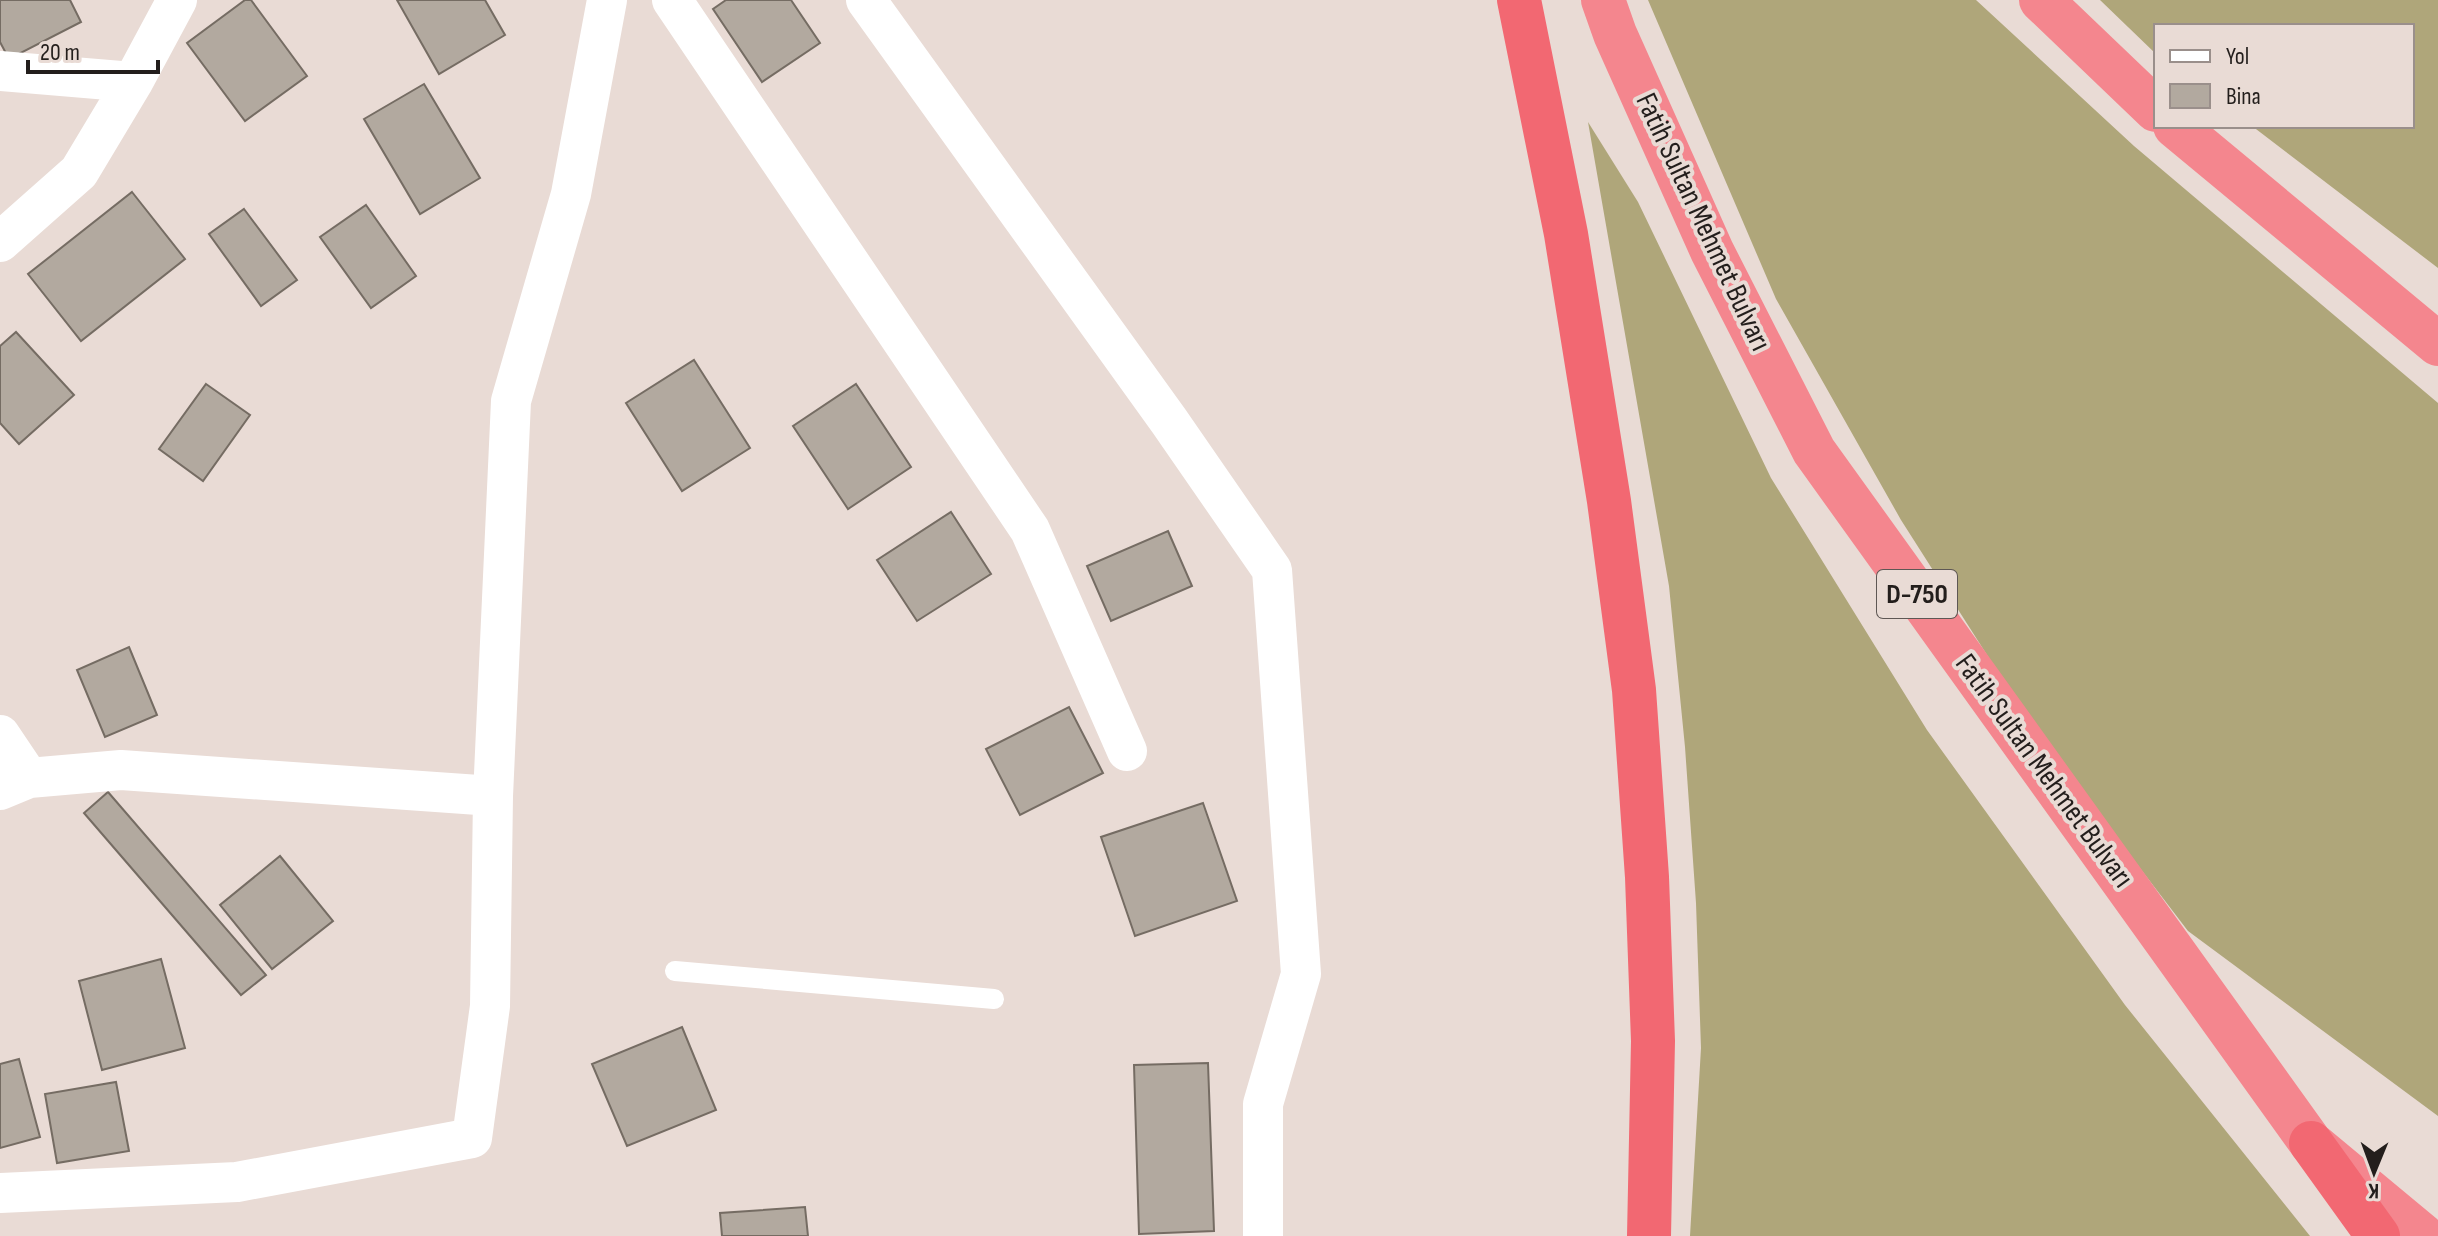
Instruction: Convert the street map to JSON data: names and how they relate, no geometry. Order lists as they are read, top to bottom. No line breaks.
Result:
{"streets":{"highway":["Fatih Sultan Mehmet Bulvarı","D-750"]},"legend":["Yol","Bina"],"scale_bar":"20 m","north":"bottom"}
